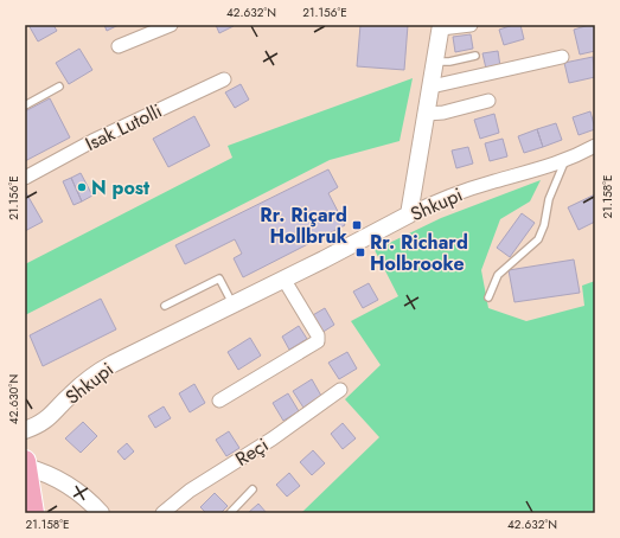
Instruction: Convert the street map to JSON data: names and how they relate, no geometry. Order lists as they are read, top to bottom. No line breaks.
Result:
{"streets":{"street":["Isak Lutolli","Shkupi","Reçi"]},"places":{"other":["N post"],"transit":["Rr. Riçard Hollbruk","Rr. Richard Holbrooke"]},"coordinates":["42.632°N","21.156°E","21.158°E","42.630°N"]}
